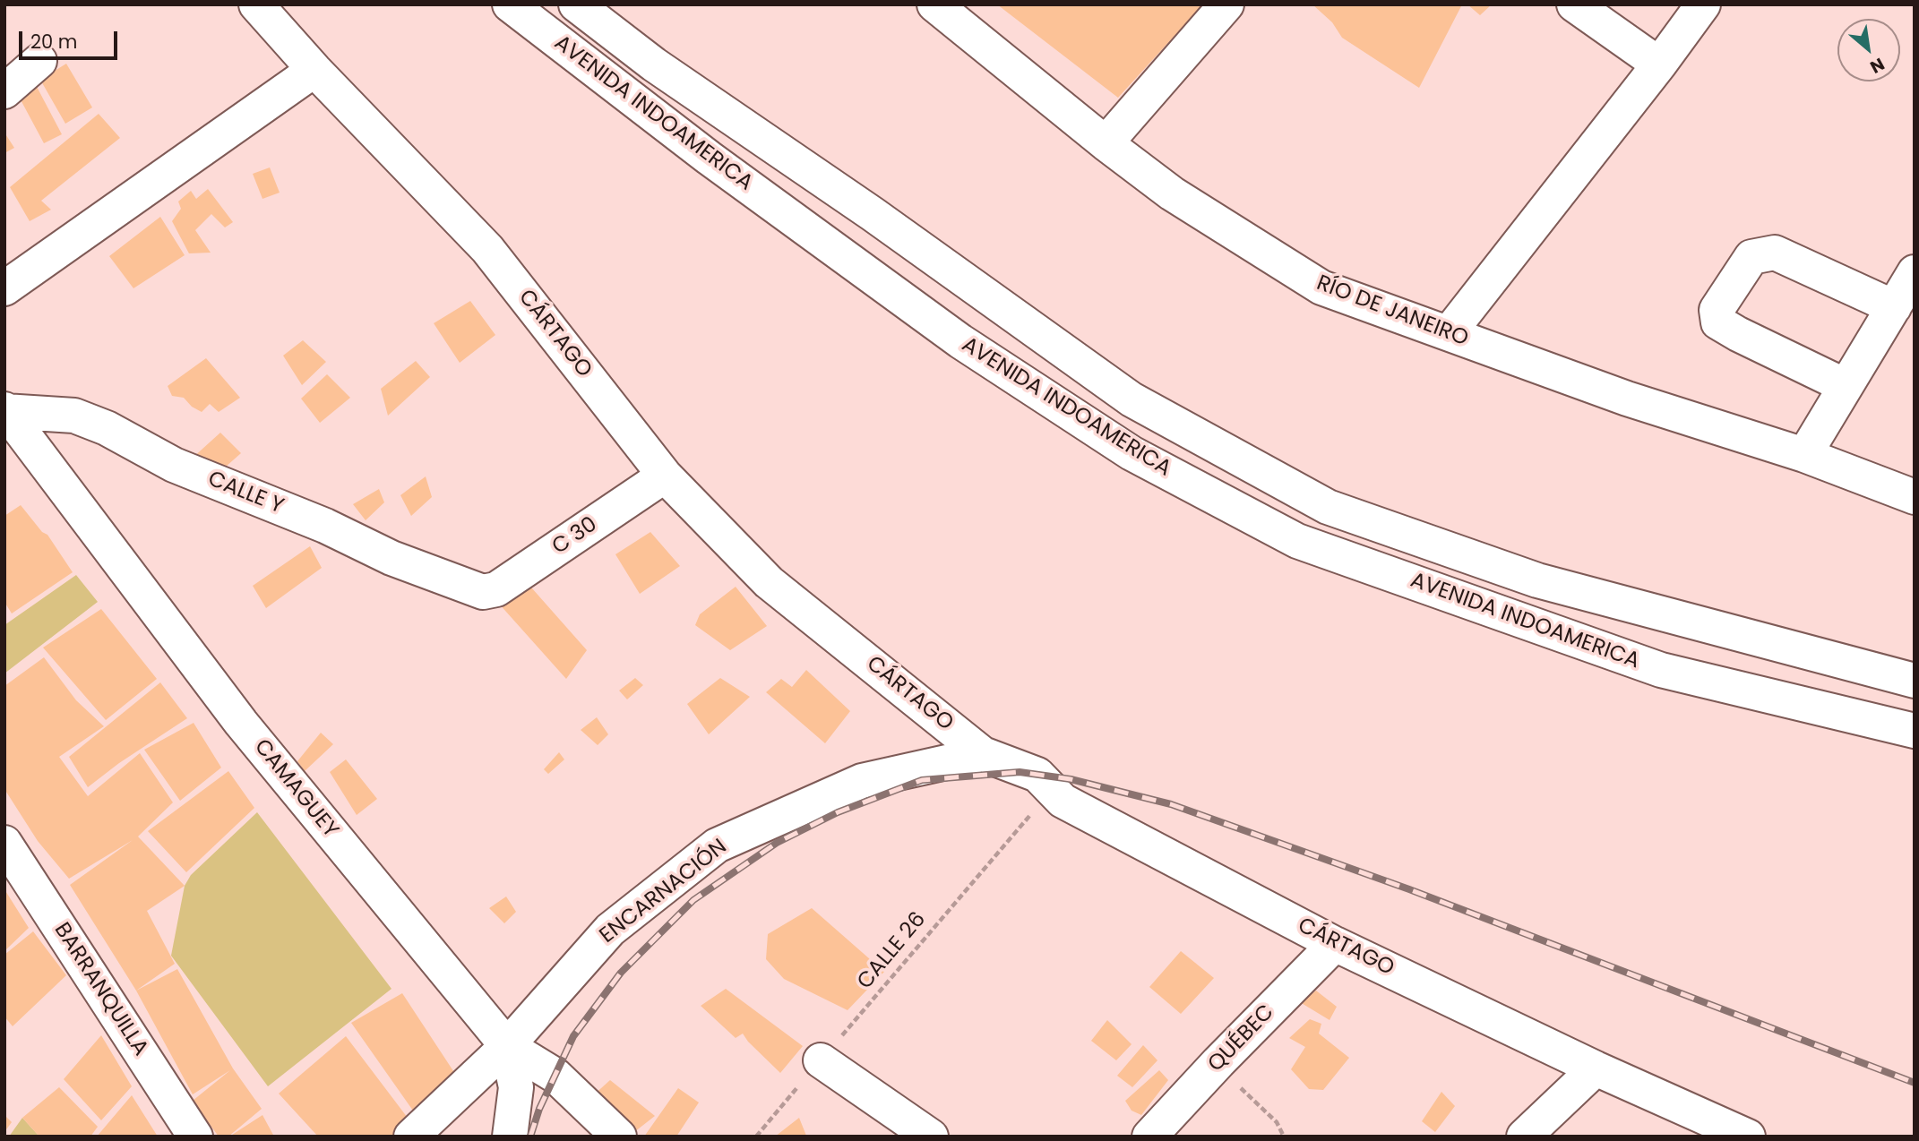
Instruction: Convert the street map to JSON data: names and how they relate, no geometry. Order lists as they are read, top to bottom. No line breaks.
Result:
{"streets":{"street":["AVENIDA INDOAMERICA","RÍO DE JANEIRO","CÁRTAGO","CALLE Y","C 30","CAMAGUEY","ENCARNACIÓN","BARRANQUILLA","QUÉBEC"],"path":["CALLE 26"]},"crossings":[["CÁRTAGO","C 30"],["CÁRTAGO","ENCARNACIÓN"],["CÁRTAGO","CALLE 26"],["CÁRTAGO","QUÉBEC"],["CALLE Y","C 30"],["CALLE Y","CAMAGUEY"],["CAMAGUEY","ENCARNACIÓN"]],"scale_bar":"20 m","north":"bottom right"}
